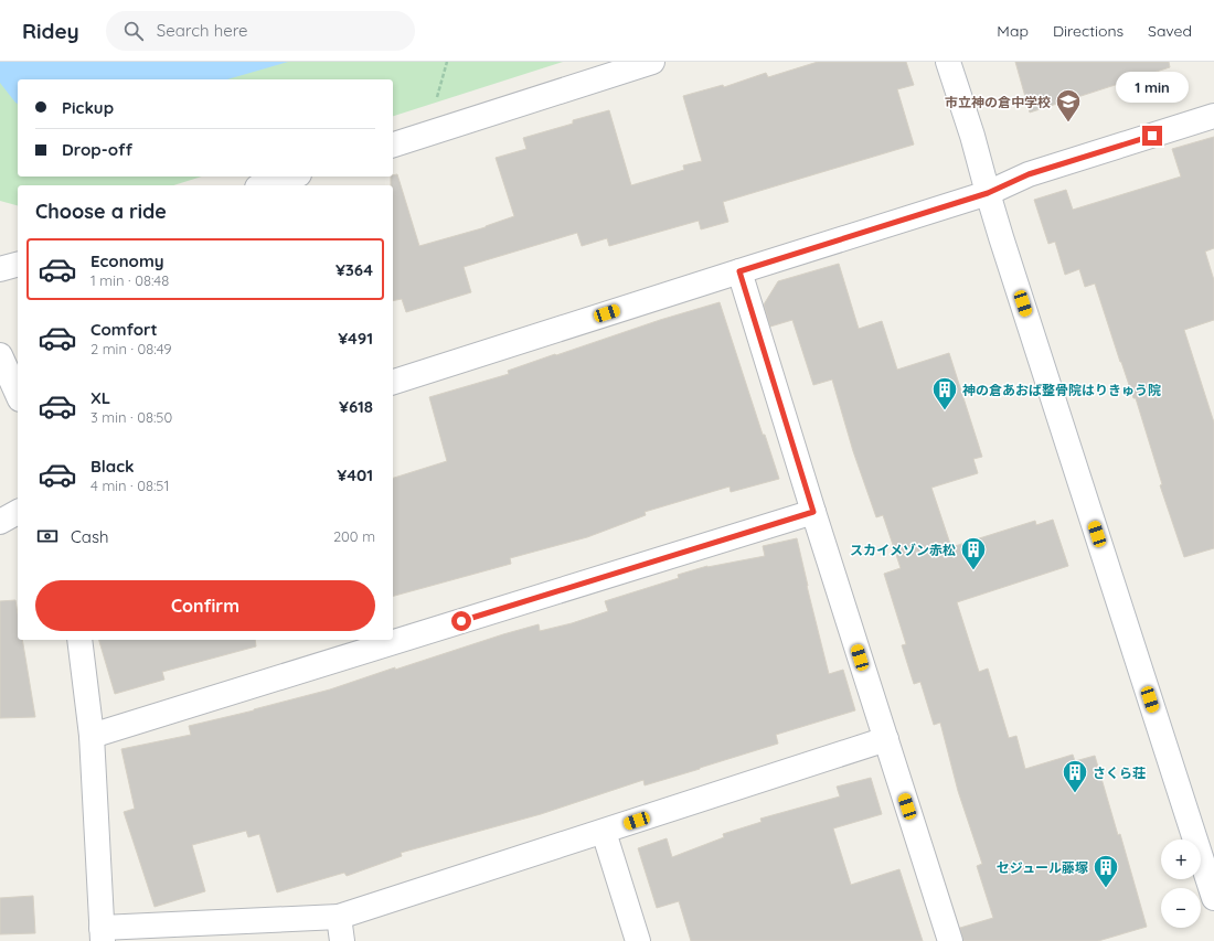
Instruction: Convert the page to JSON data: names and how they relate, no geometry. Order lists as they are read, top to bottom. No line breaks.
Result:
{"places":{"school or university":["市立神の倉中学校"],"building":["神の倉あおば整骨院はりきゅう院","スカイメゾン赤松","さくら荘","セジュール藤塚"]},"page":{"header":"Ridey","search":"Search here","nav":["Map","Directions","Saved"],"bubble":"1 min","banner":["Pickup","Drop-off"],"heading":"Choose a ride","list":[{"name":"Economy","note":"1 min · 08:48","value":"¥364"},{"name":"Comfort","note":"2 min · 08:49","value":"¥491"},{"name":"XL","note":"3 min · 08:50","value":"¥618"},{"name":"Black","note":"4 min · 08:51","value":"¥401"}],"pay":["Cash","200 m"],"buttons":"Confirm","map_buttons":["+","−"]}}
